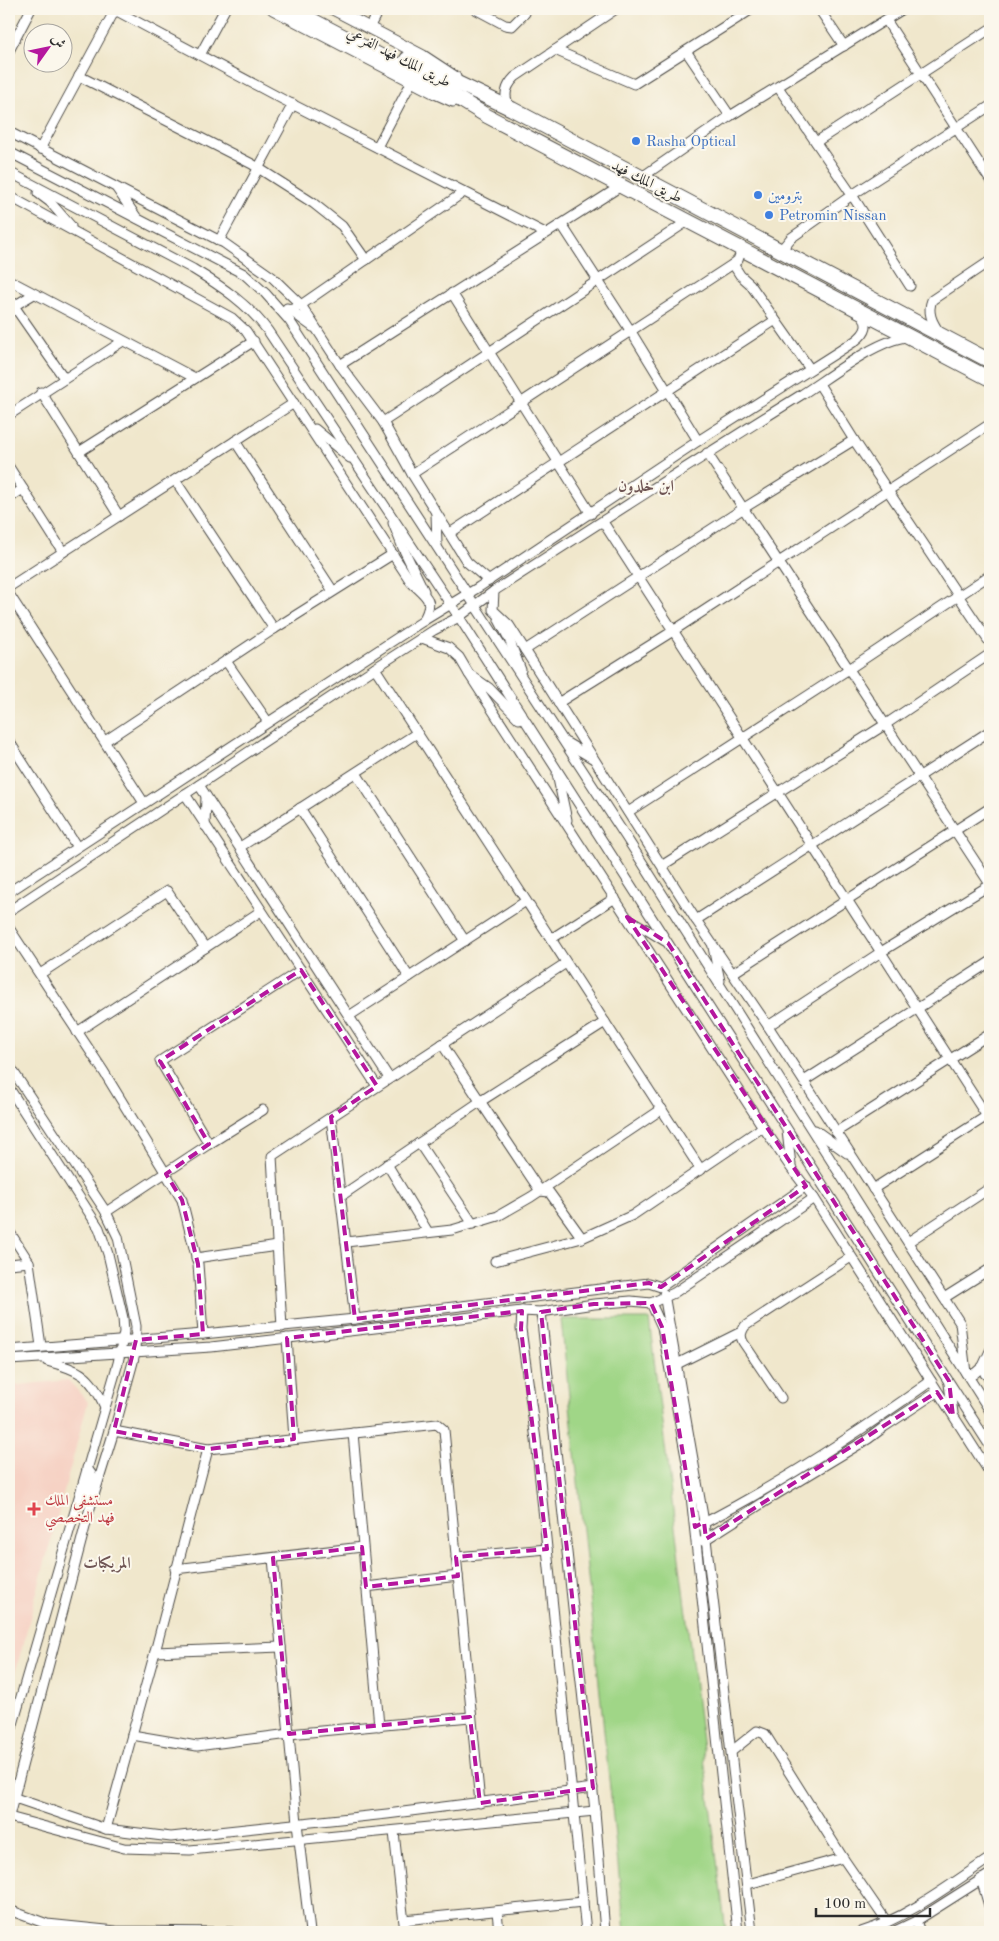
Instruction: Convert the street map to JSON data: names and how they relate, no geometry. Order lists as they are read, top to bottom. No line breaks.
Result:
{"streets":{"highway":["طريق الملك فهد"],"main road":["طريق الملك فهد الفرعي"]},"crossings":[["طريق الملك فهد الفرعي","طريق الملك فهد"]],"districts":["ابن خلدون","المريكبات"],"places":{"other":["Rasha Optical","بترومين","Petromin Nissan"],"health":["مستشفى الملك فهد التخصصي"]},"scale_bar":"100 m","north":"top right"}
